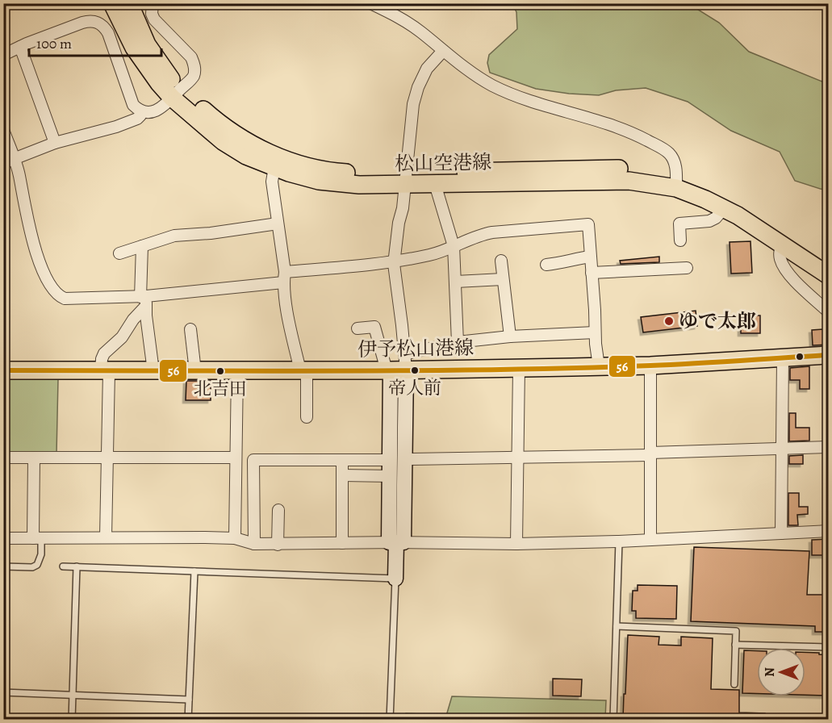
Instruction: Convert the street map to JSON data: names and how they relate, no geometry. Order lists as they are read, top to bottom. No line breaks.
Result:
{"streets":{"main road":["松山空港線","伊予松山港線"]},"places":["ゆで太郎","帝人前","北吉田"],"lines":["transit line 56"],"scale_bar":"100 m","north":"left"}
